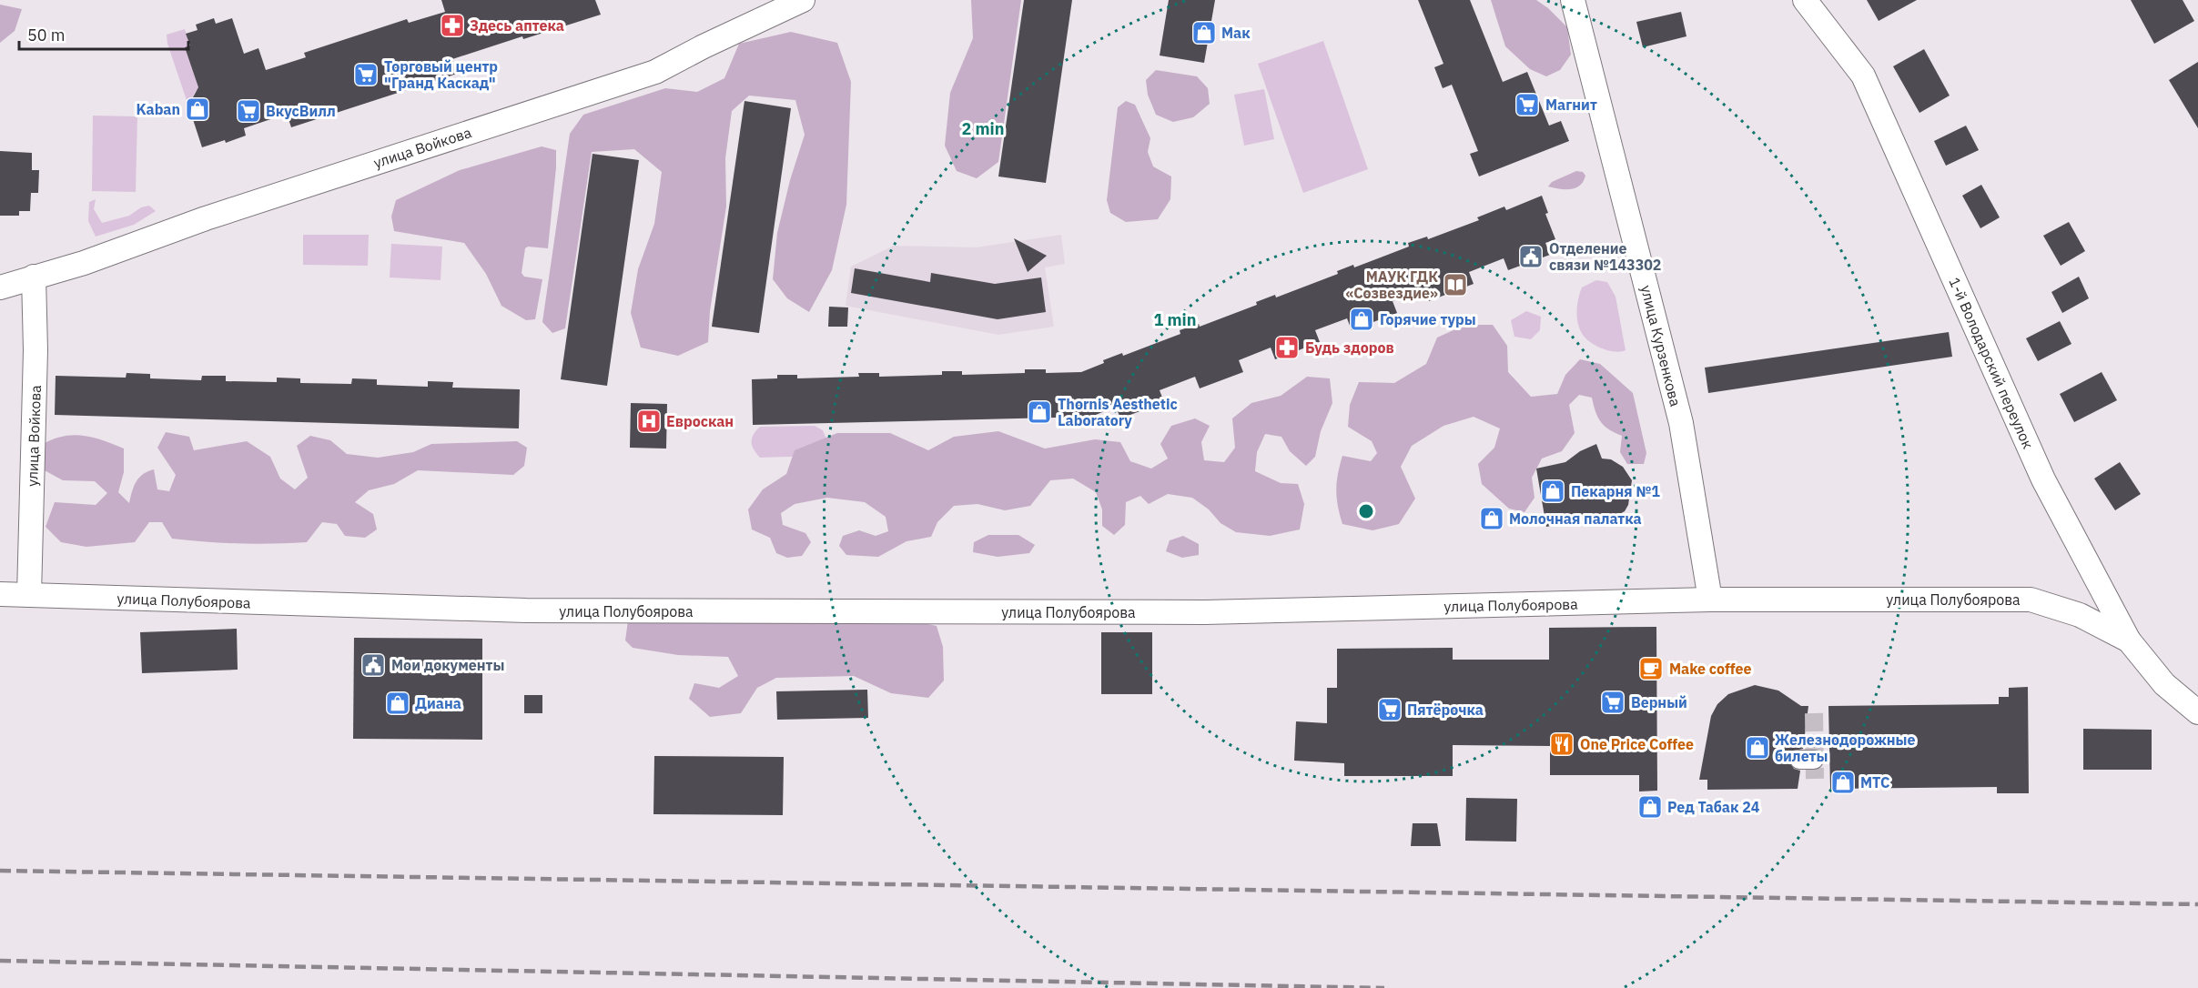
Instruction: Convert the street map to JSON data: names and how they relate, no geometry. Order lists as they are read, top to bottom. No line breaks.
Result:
{"streets":{"street":["улица Войкова","улица Курзенкова","1-й Володарский переулок","улица Полубоярова"]},"crossings":[["улица Войкова","улица Полубоярова"],["улица Курзенкова","улица Полубоярова"],["1-й Володарский переулок","улица Полубоярова"]],"places":{"pharmacy":["Здесь аптека","Будь здоров"],"shop":["Мак","Kaban","Горячие туры","Thornis Aesthetic Laboratory","Пекарня №1","Молочная палатка","Диана","Железнодорожные билеты","МТС","Ред Табак 24"],"supermarket":["Торговый центр \"Гранд Каскад\"","Магнит","ВкусВилл","Верный","Пятёрочка"],"public building":["Отделение связи №143302","Мои документы"],"library":["МАУК ГДК «Созвездие»"],"hospital":["Евроскан"],"cafe":["Make coffee"],"restaurant":["One Price Coffee"]},"scale_bar":"50 m","rings":["2 min","1 min"]}
